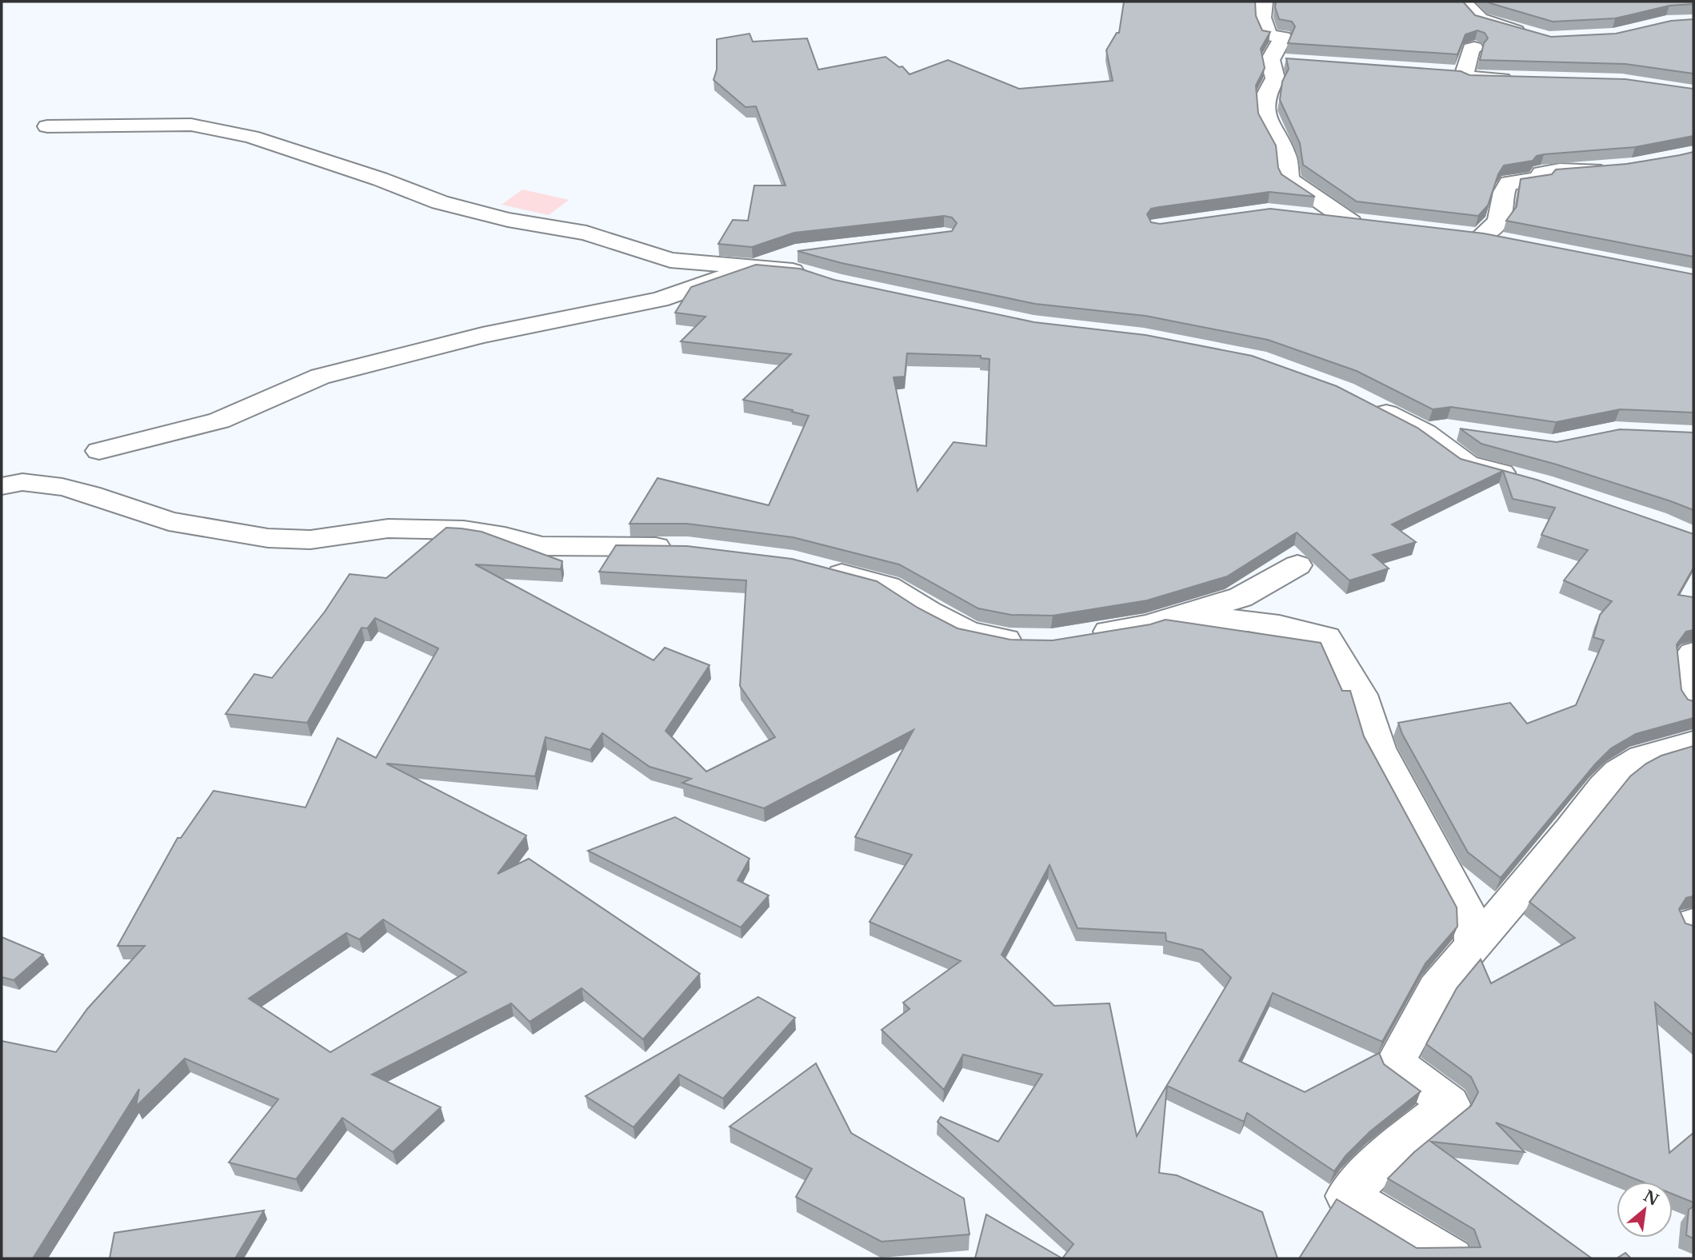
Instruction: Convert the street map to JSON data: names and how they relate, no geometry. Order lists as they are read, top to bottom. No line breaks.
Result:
{"north":"top right"}
